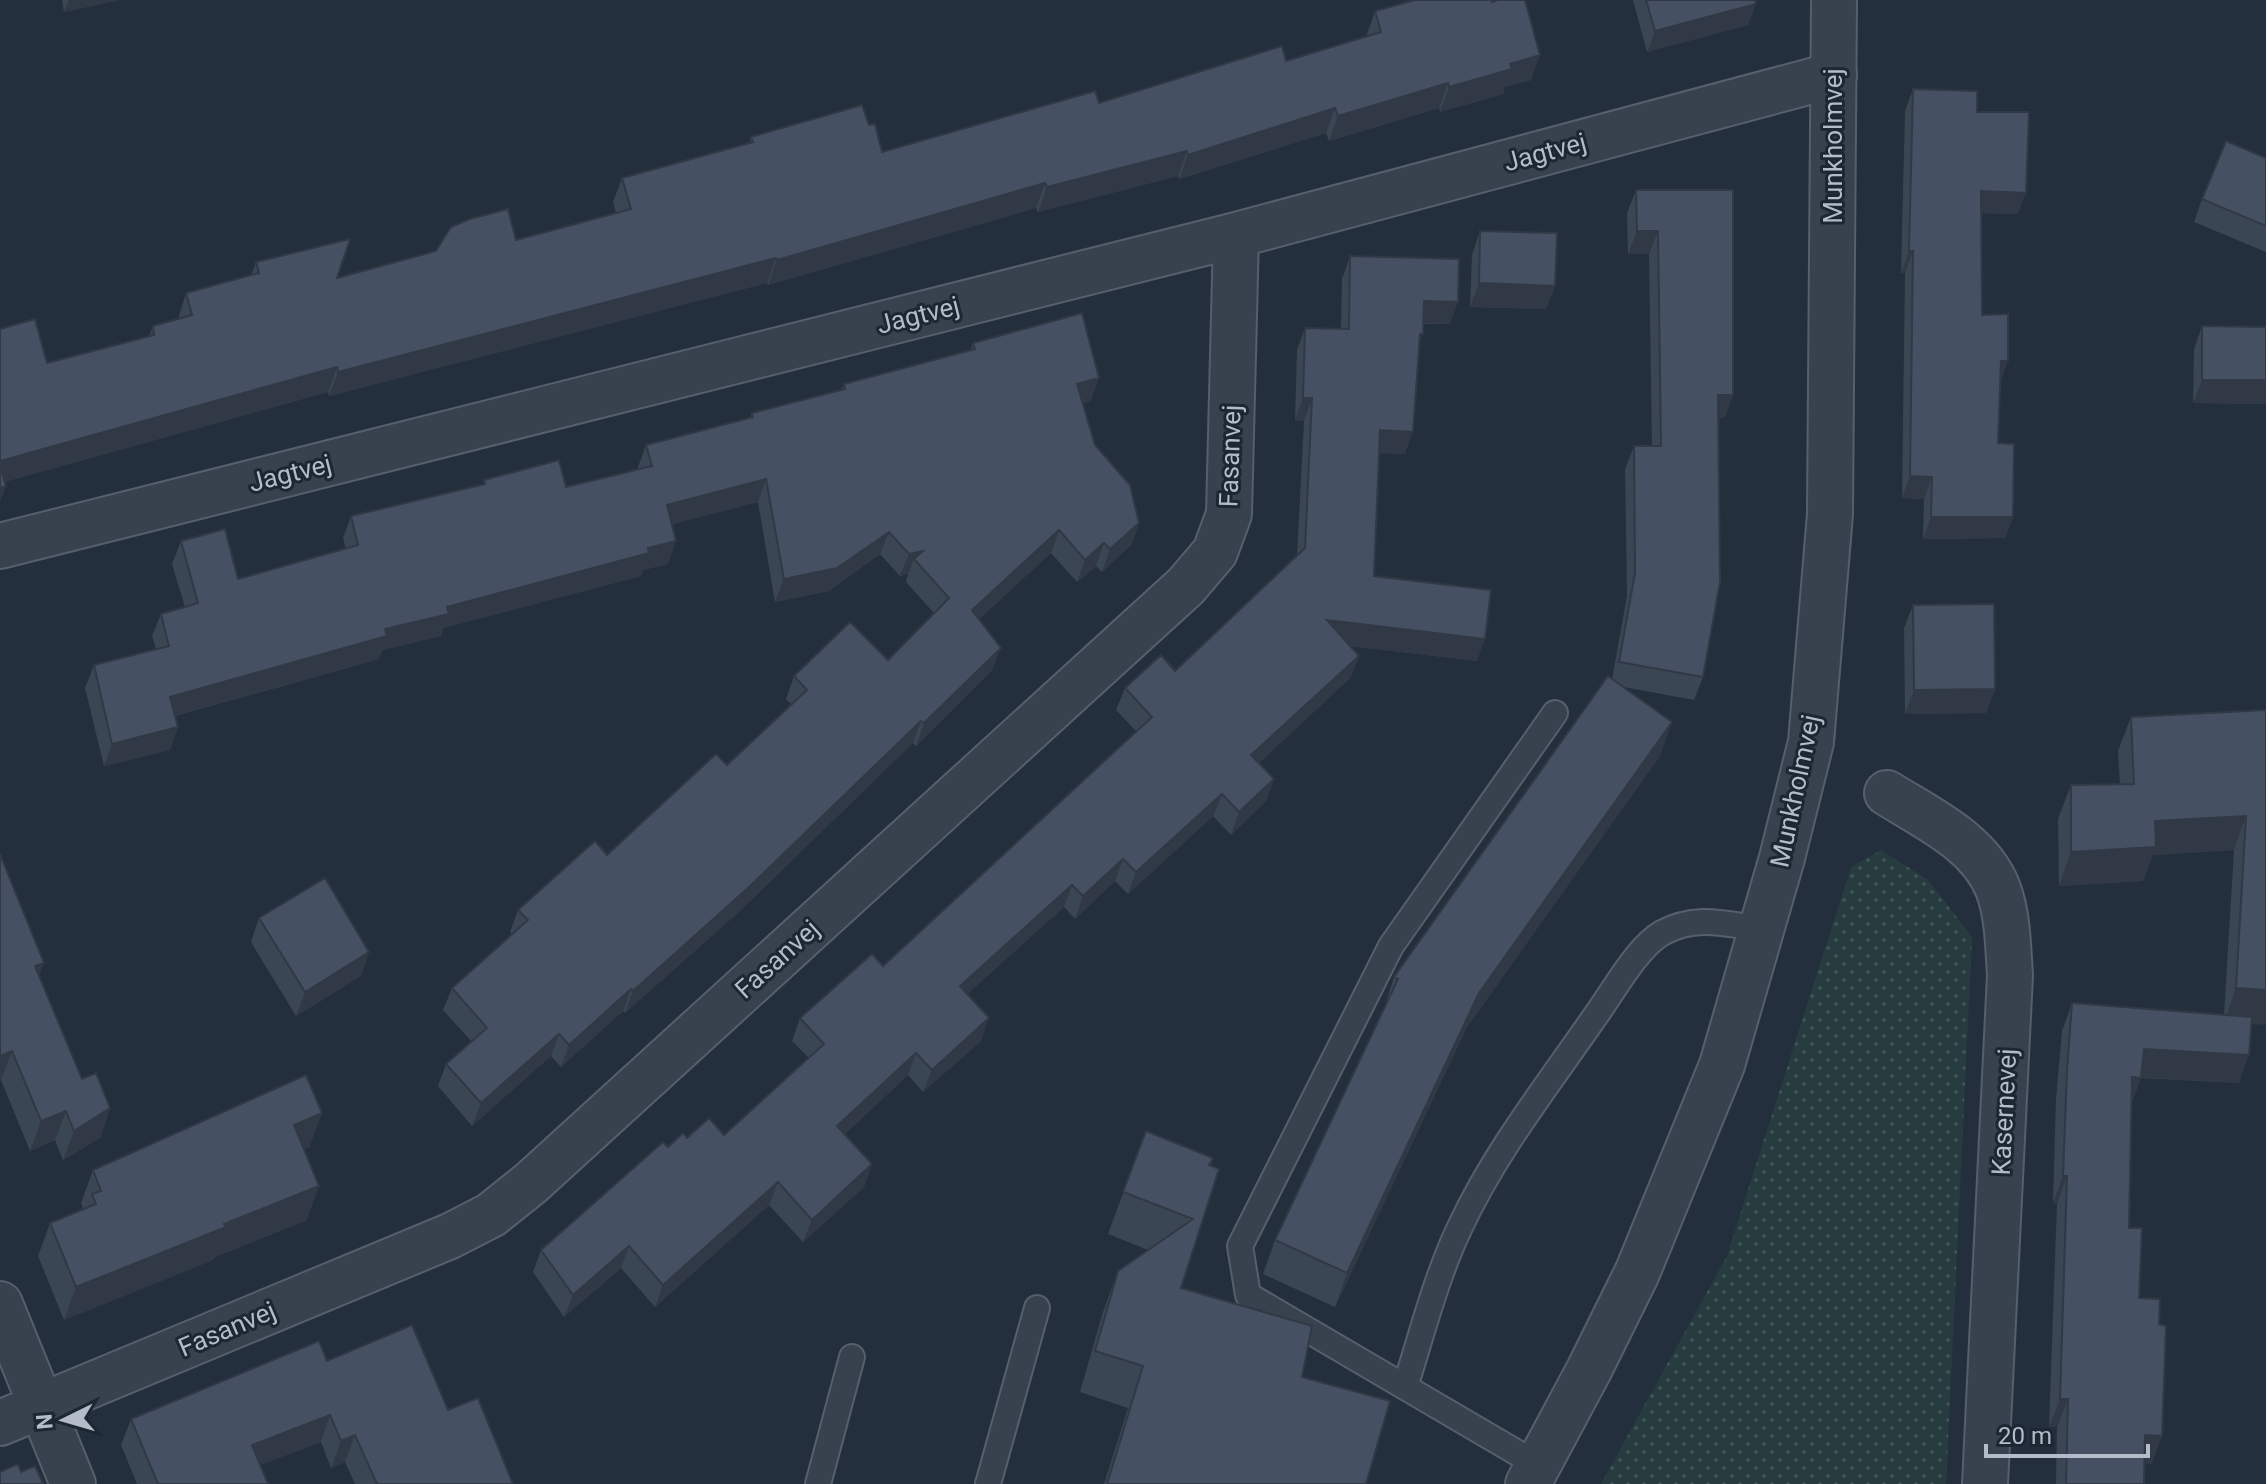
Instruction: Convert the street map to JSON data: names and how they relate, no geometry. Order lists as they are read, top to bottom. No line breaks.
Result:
{"streets":{"street":["Munkholmvej","Jagtvej","Fasanvej","Kasernevej"]},"crossings":[["Munkholmvej","Jagtvej"],["Jagtvej","Fasanvej"]],"scale_bar":"20 m","north":"left"}
